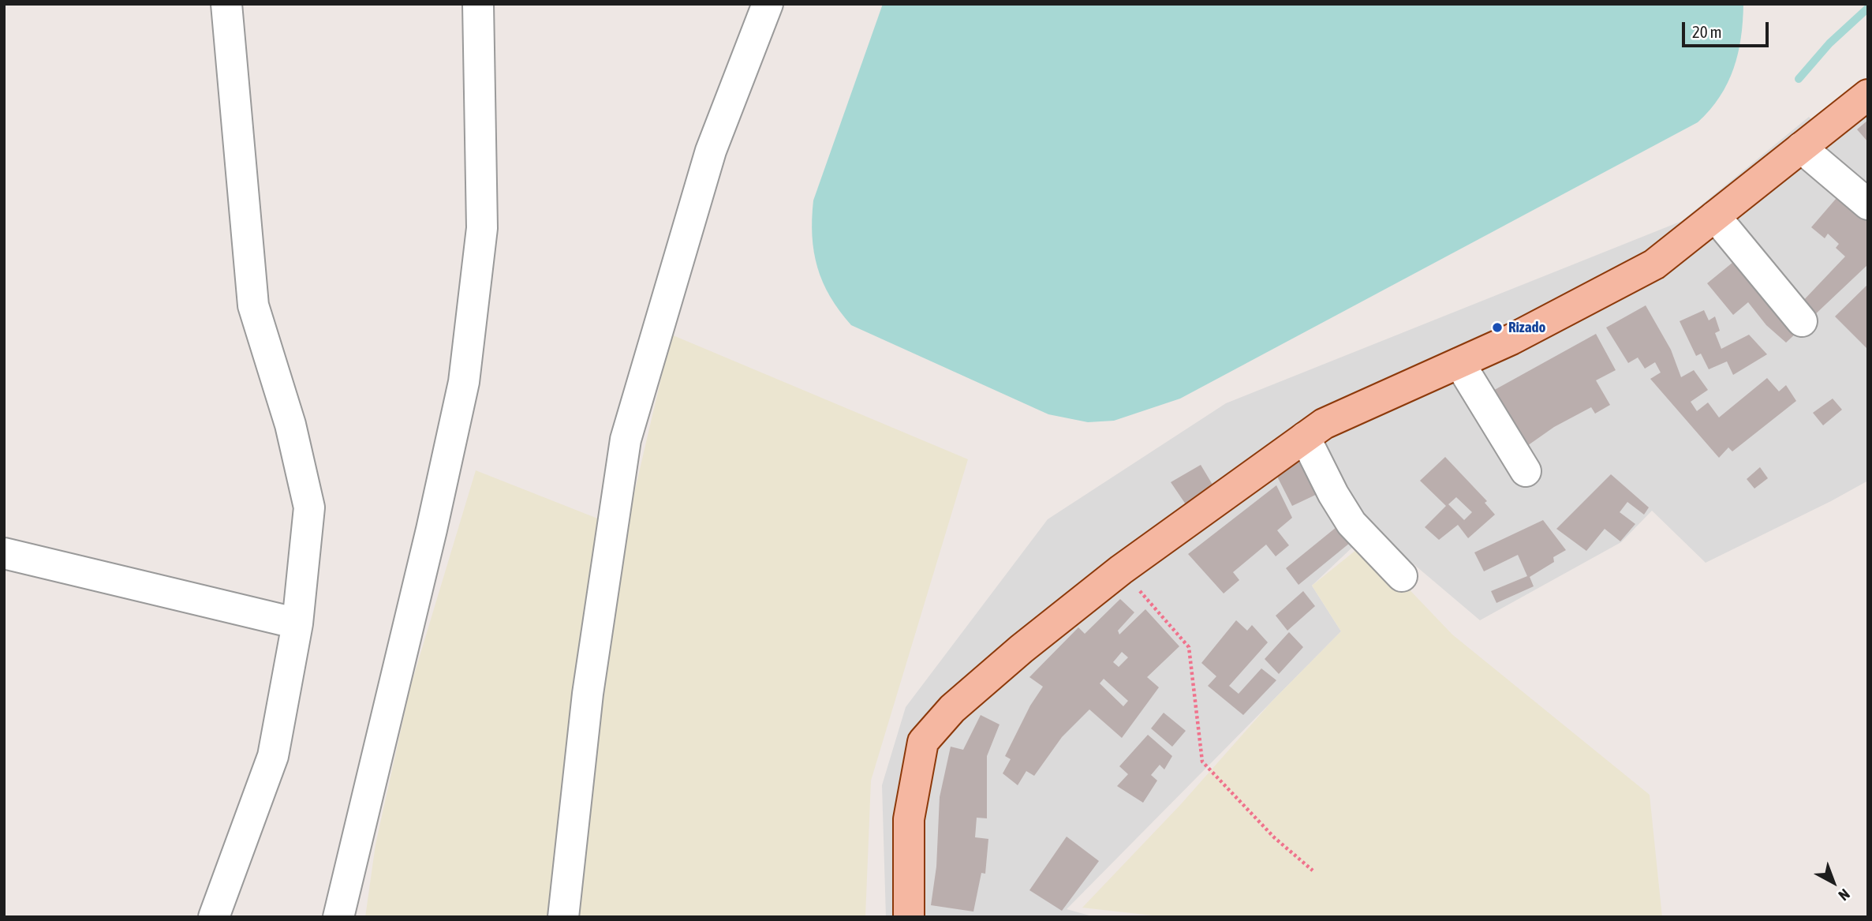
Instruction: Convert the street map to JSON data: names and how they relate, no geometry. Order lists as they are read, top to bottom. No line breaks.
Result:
{"places":["Rizado"],"scale_bar":"20 m","north":"bottom right"}
